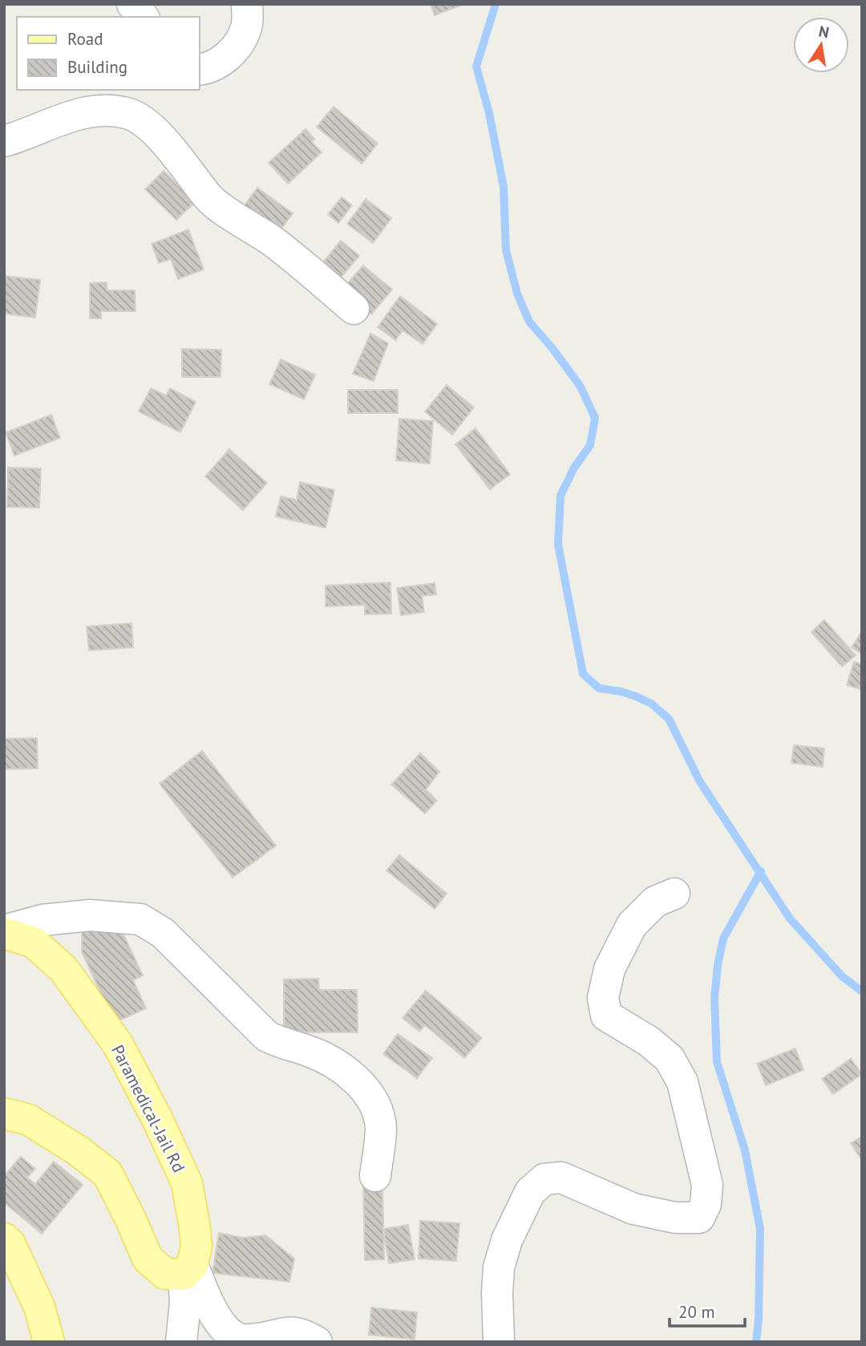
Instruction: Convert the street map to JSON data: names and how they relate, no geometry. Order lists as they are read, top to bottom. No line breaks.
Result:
{"streets":{"main road":["Paramedical-Jail Rd"]},"legend":["Road","Building"],"scale_bar":"20 m","north":"top"}
